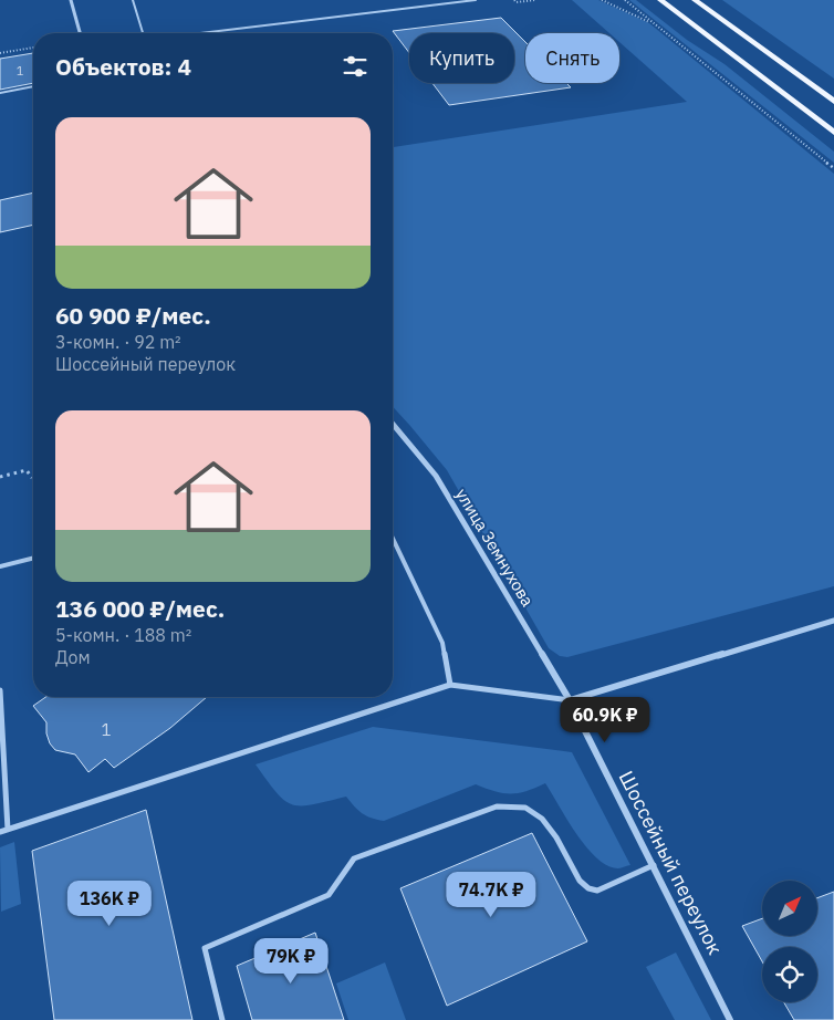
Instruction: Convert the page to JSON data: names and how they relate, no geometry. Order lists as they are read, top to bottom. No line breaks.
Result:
{"streets":{"street":["улица Земнухова","Шоссейный переулок"]},"crossings":[["улица Земнухова","Шоссейный переулок"]],"house_numbers":["1","1"],"north":"top right","page":{"chip":["Купить","Снять"],"heading":"Объектов: 4","list":[{"name":"60 900 ₽/мес.","note":"3-комн. · 92 m² · Шоссейный переулок"},{"name":"136 000 ₽/мес.","note":"5-комн. · 188 m² · Дом"}],"price":["60.9K ₽","74.7K ₽","136K ₽","79K ₽"]}}
